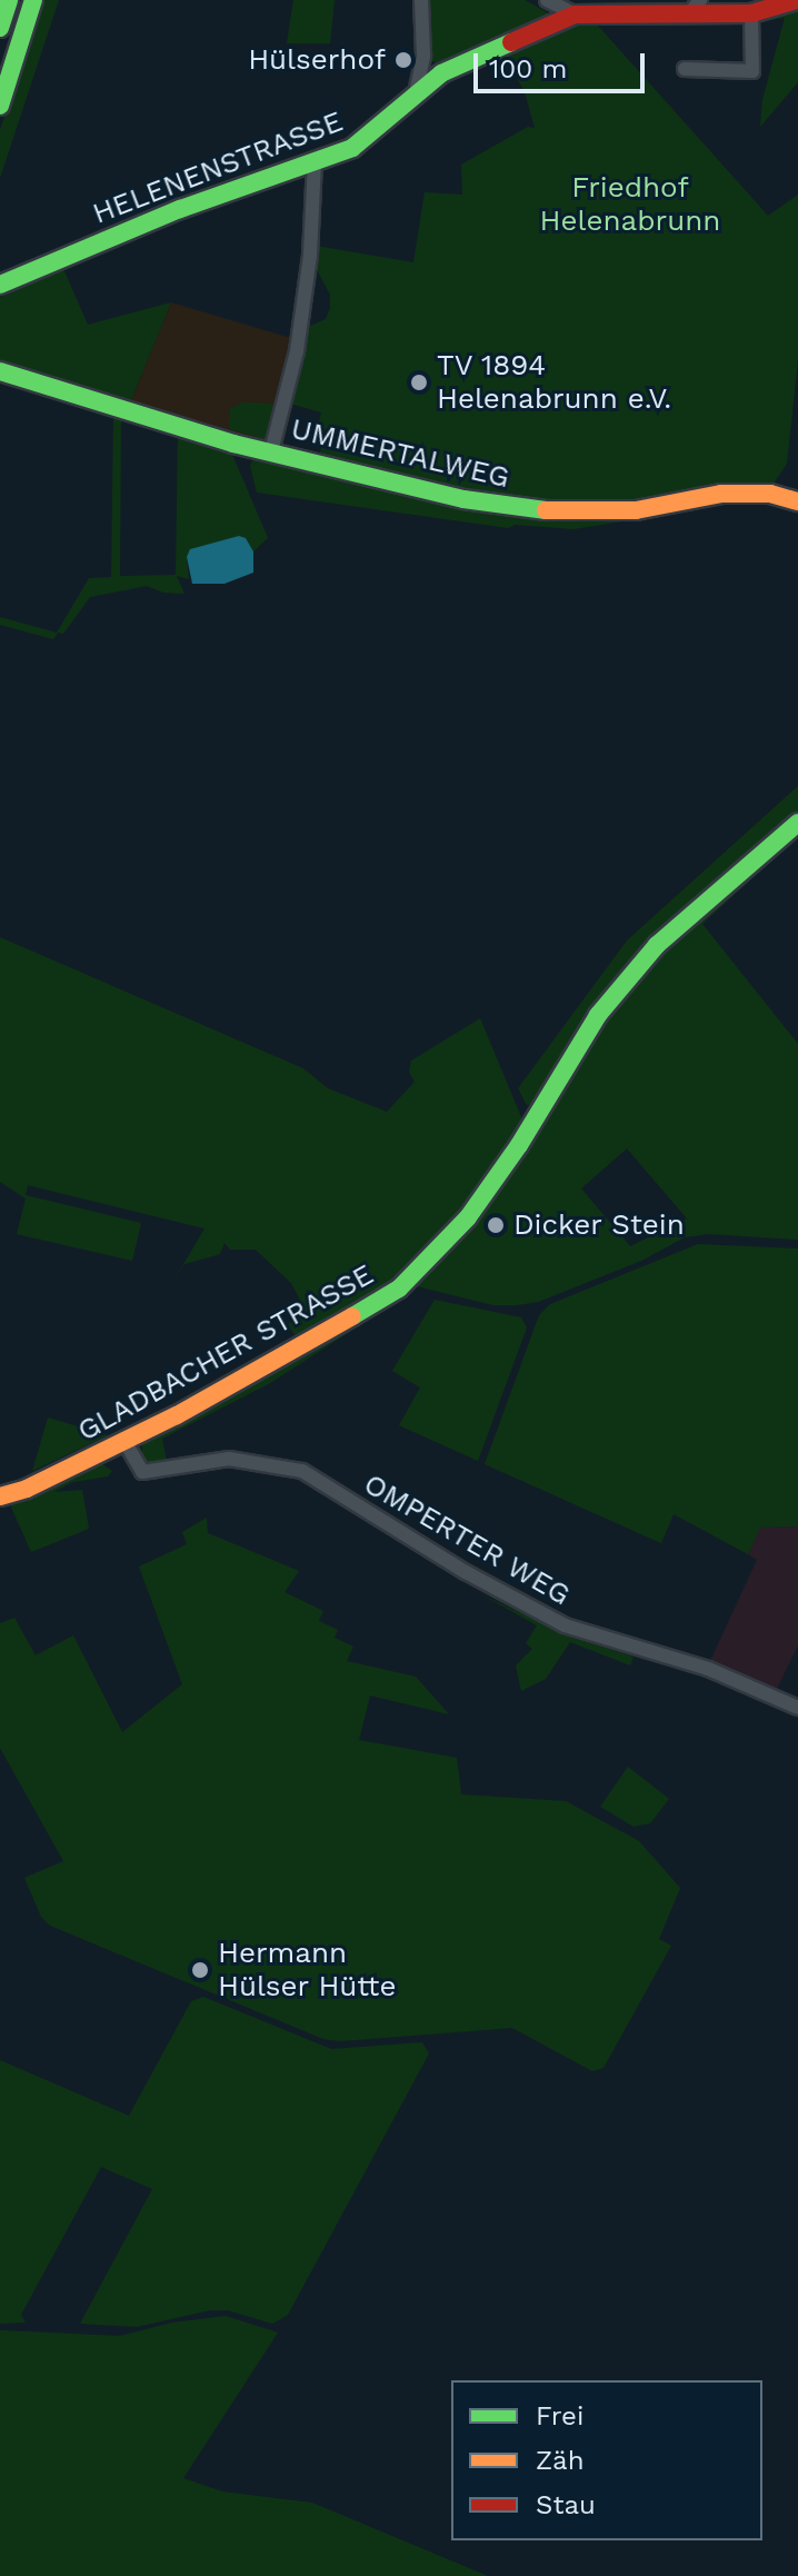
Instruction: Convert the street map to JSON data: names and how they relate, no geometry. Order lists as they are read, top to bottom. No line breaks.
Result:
{"streets":{"street":["HELENENSTRASSE","UMMERTALWEG","GLADBACHER STRASSE","OMPERTER WEG"]},"crossings":[["GLADBACHER STRASSE","OMPERTER WEG"]],"parks":["Friedhof Helenabrunn"],"places":["Hülserhof","TV 1894 Helenabrunn e.V.","Dicker Stein","Hermann Hülser Hütte"],"legend":["Frei","Zäh","Stau"],"scale_bar":"100 m"}
